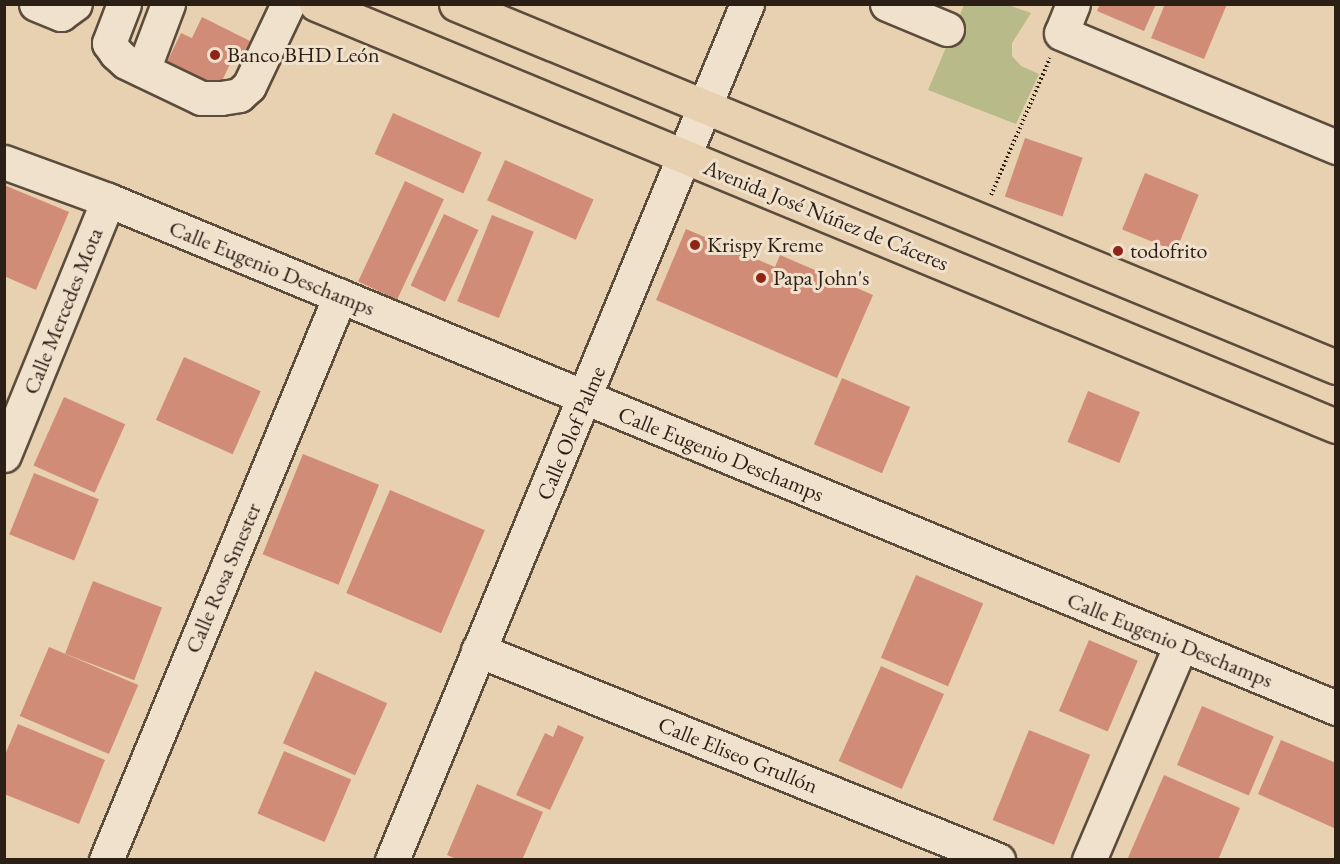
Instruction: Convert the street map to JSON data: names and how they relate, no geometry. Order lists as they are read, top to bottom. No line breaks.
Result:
{"streets":{"main road":["Avenida José Núñez de Cáceres"],"street":["Calle Eugenio Deschamps","Calle Mercedes Mota","Calle Olof Palme","Calle Rosa Smester","Calle Eliseo Grullón"]},"crossings":[["Avenida José Núñez de Cáceres","Calle Olof Palme"],["Calle Eugenio Deschamps","Calle Mercedes Mota"],["Calle Eugenio Deschamps","Calle Olof Palme"],["Calle Eugenio Deschamps","Calle Rosa Smester"],["Calle Olof Palme","Calle Eliseo Grullón"]],"places":["Banco BHD León","Krispy Kreme","todofrito","Papa John's"]}
